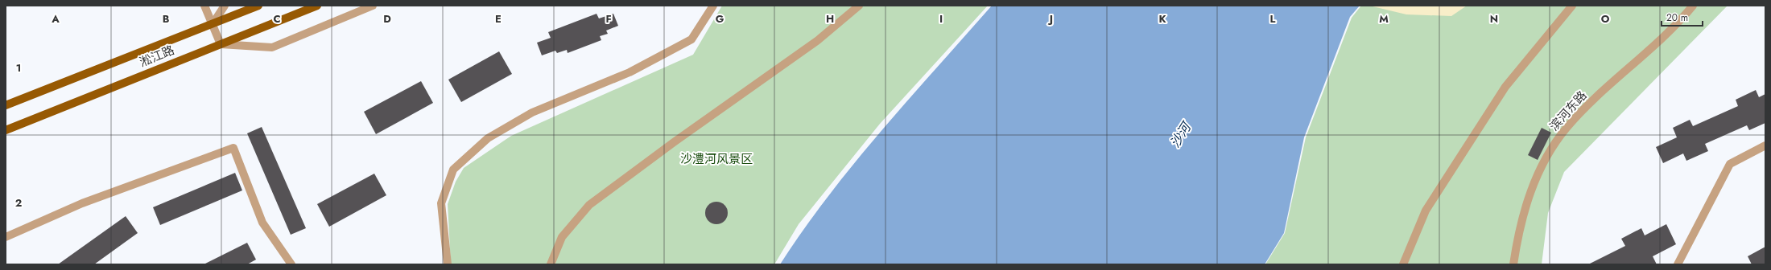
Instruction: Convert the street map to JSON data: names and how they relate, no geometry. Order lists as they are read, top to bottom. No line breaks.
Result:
{"streets":{"main road":["淞江路"],"street":["滨河东路"]},"water":["沙河"],"parks":["沙澧河风景区"],"scale_bar":"20 m","grid":{"columns":["A","B","C","D","E","F","G","H","I","J","K","L","M","N","O"],"rows":["1","2"]}}
